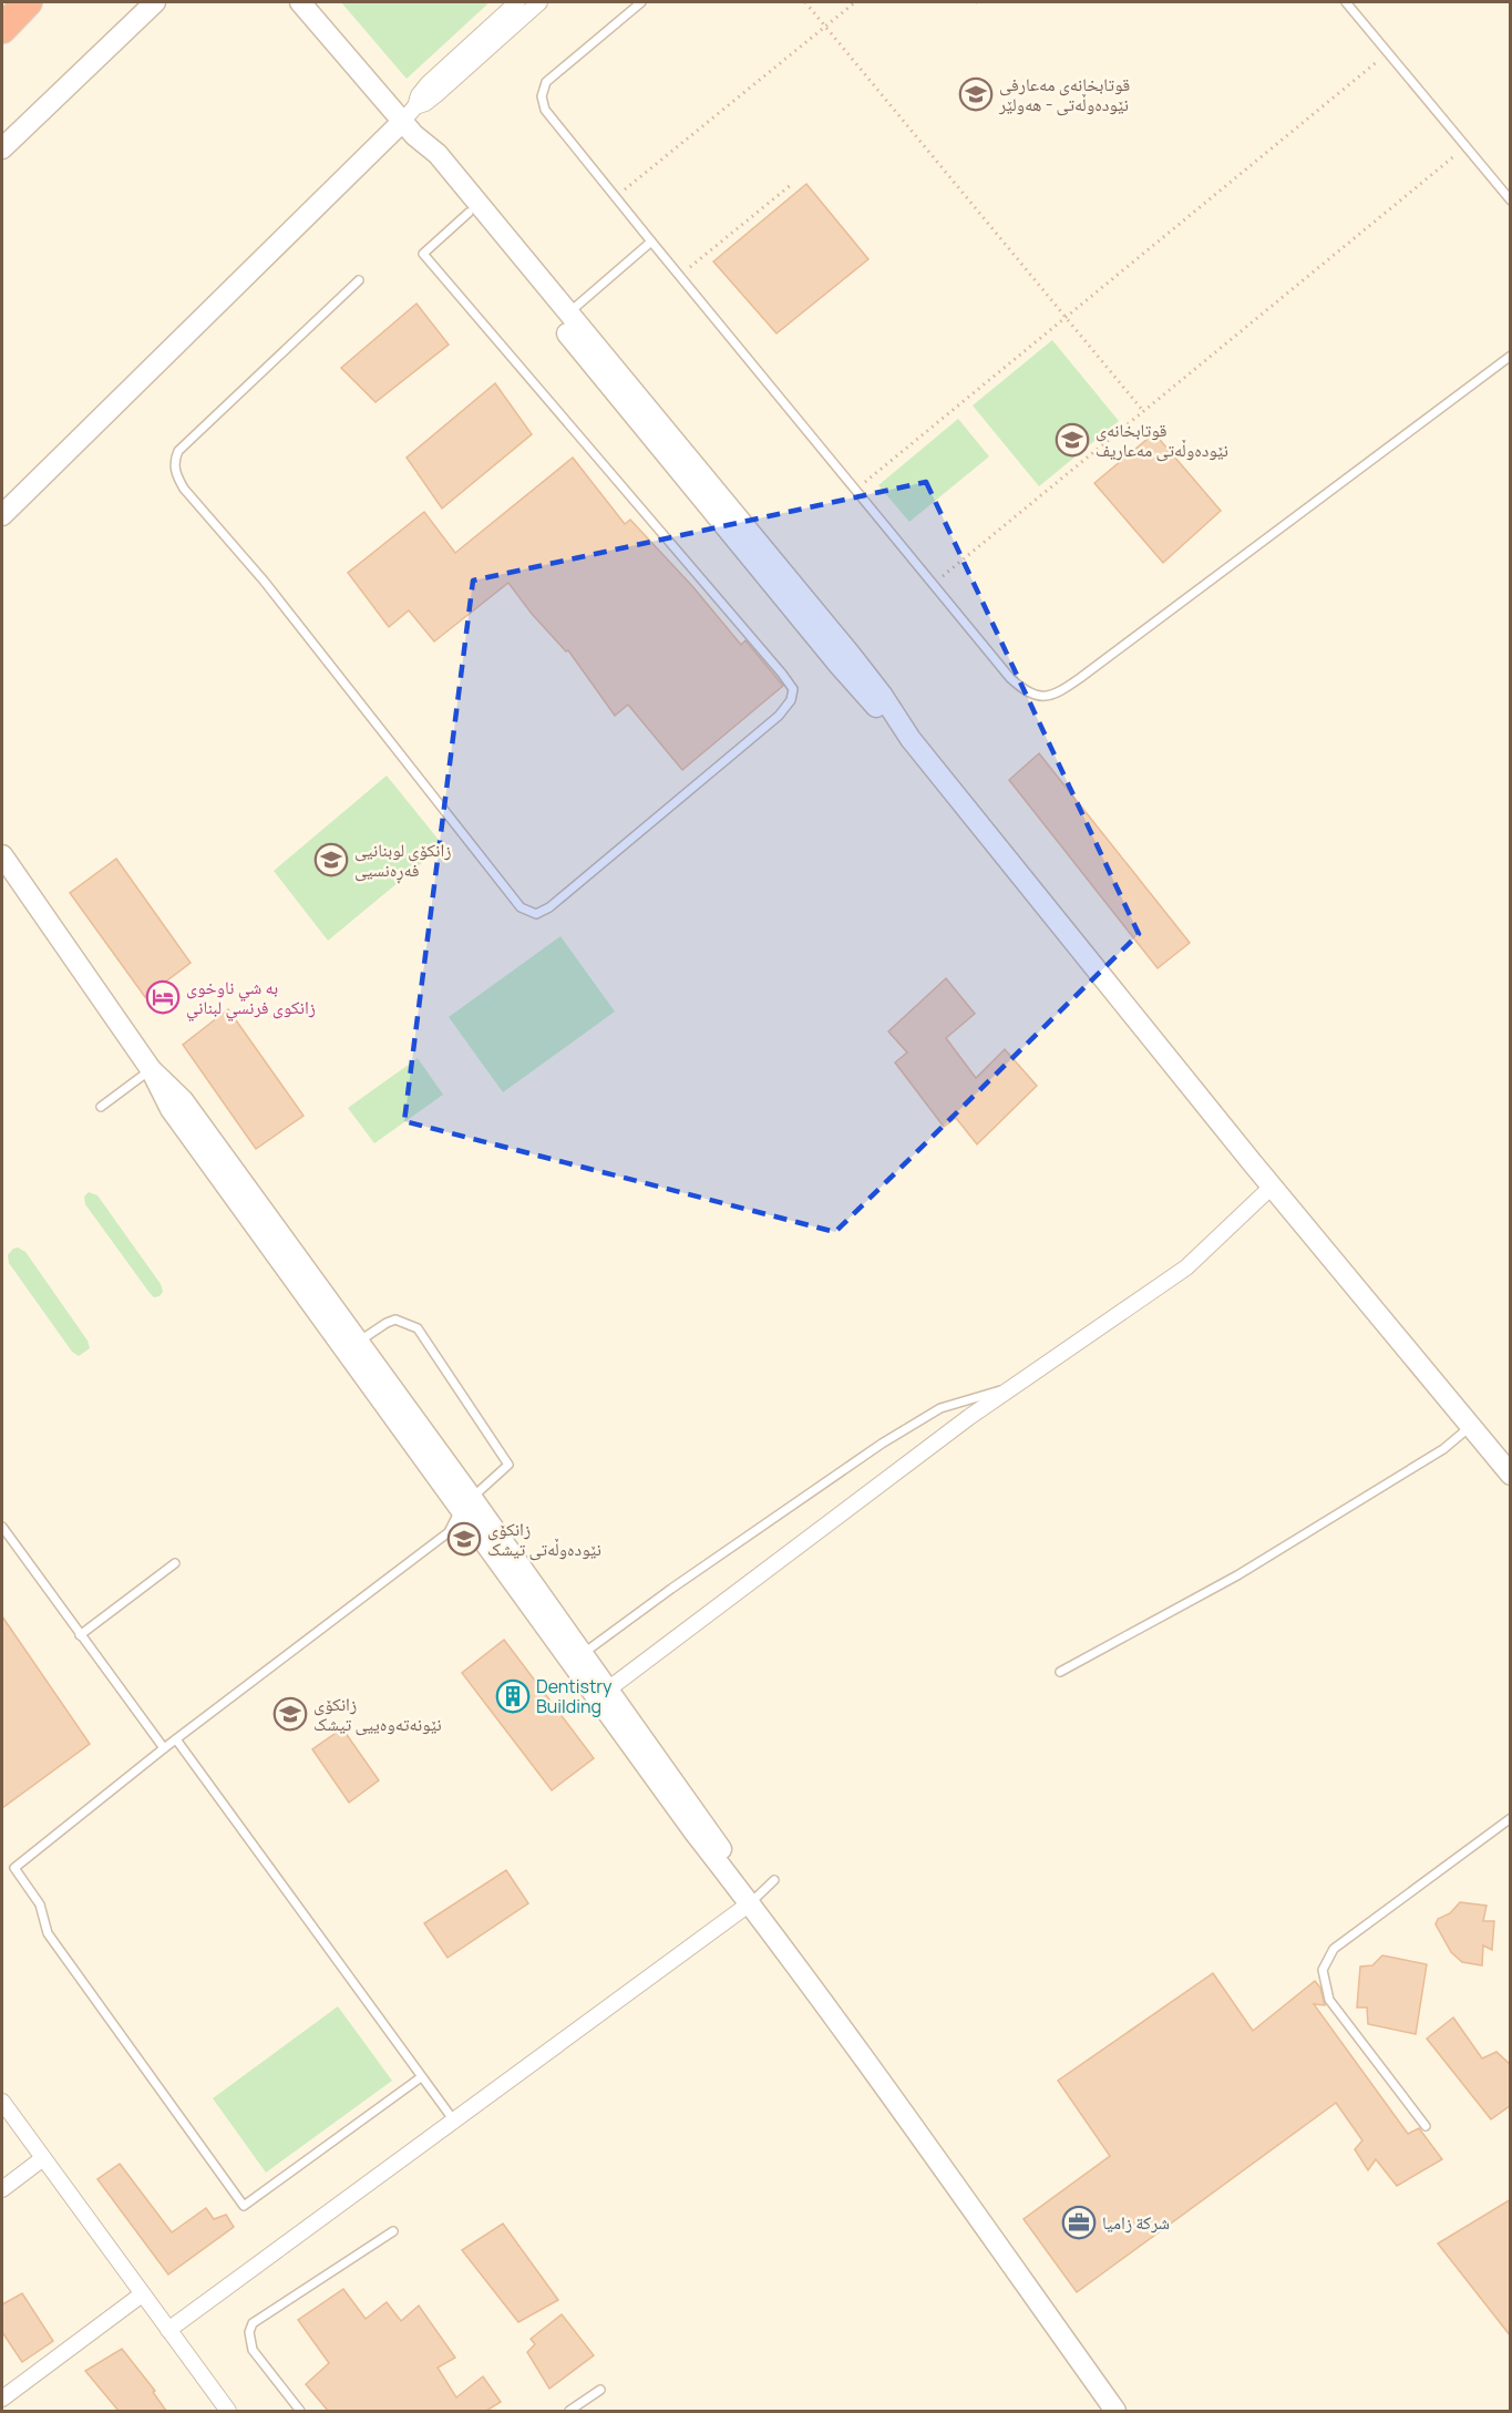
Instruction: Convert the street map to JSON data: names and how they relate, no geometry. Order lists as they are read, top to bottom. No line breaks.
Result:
{"places":{"school or university":["قوتابخانەی مەعارفی نێودەوڵەتی - هەولێر","قوتابخانەی نێودەوڵەتی مەعاریف","زانکۆی لوبنانیی فەڕەنسیی","زانکۆی نێودەوڵەتی تیشک","زانکۆی نێونەتەوەییی تیشک"],"hotel":["به شي ناوخوى زانكوى فرنسي لبناني"],"building":["Dentistry Building"],"office":["شركة زاميا"]}}
